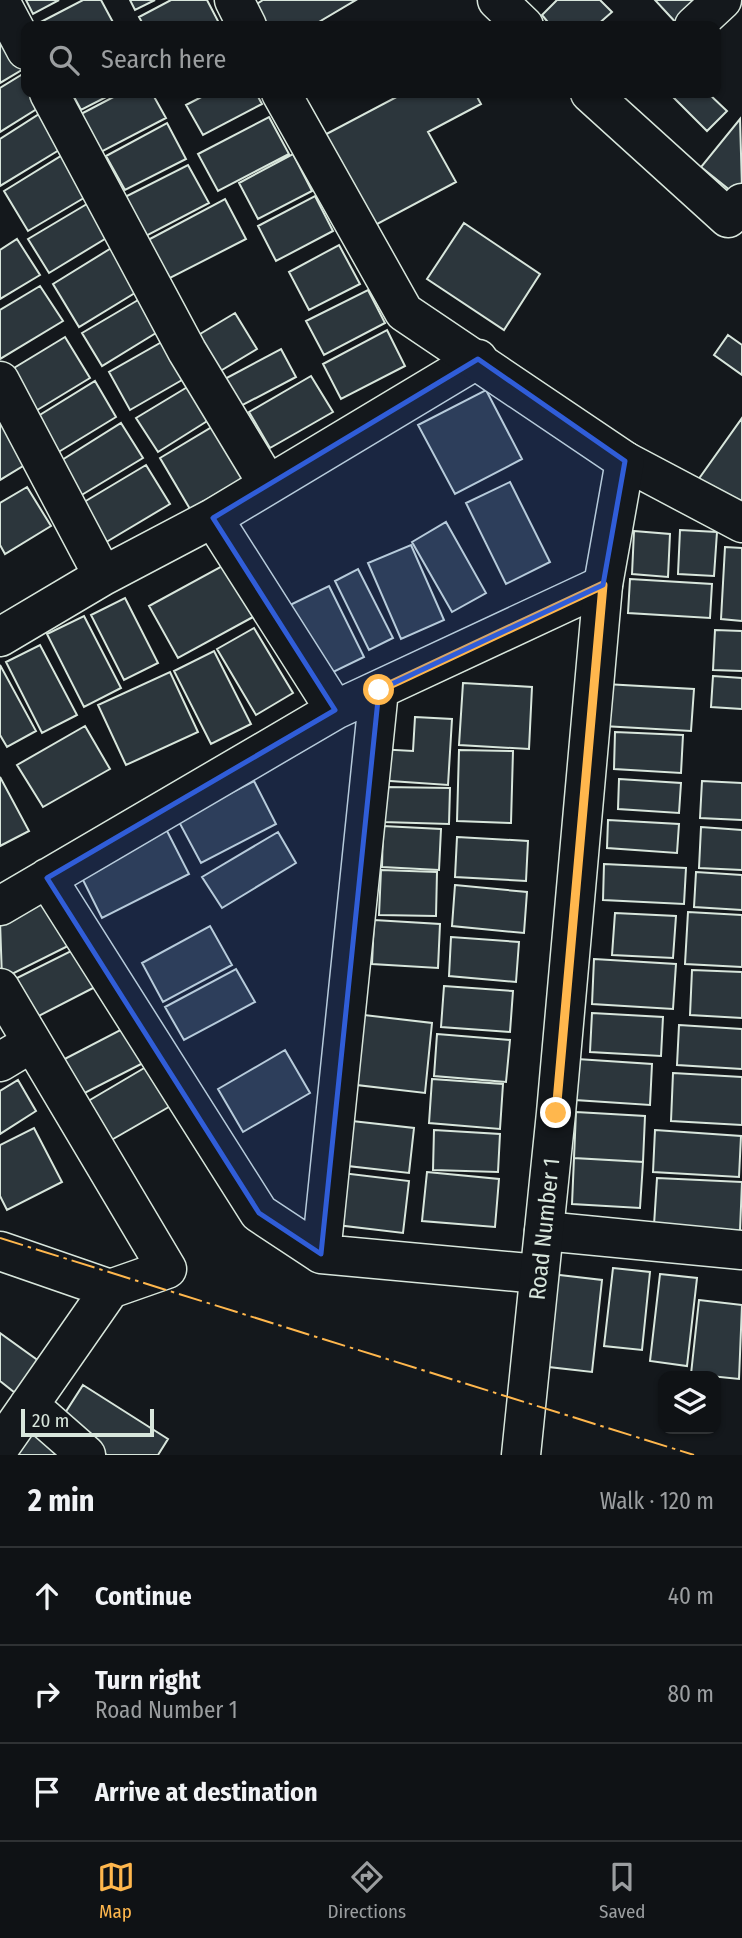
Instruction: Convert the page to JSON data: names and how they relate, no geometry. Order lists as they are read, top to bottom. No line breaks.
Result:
{"streets":{"street":["Road Number 1"]},"scale_bar":"20 m","page":{"search":"Search here","scale":"20 m","heading":["2 min","Walk · 120 m"],"list":[["Continue","40 m"],["Turn right","Road Number 1","80 m"],"Arrive at destination"],"nav":["Map","Directions","Saved"]}}
